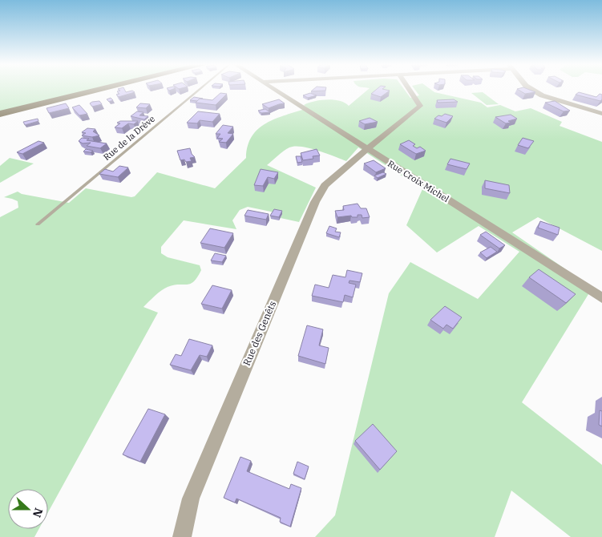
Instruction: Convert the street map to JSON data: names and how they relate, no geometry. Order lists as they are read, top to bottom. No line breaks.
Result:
{"streets":{"street":["Rue Croix Michel","Rue des Genêts"],"lane":["Rue de la Drève"]},"crossings":[["Rue Croix Michel","Rue des Genêts"]],"north":"right"}
